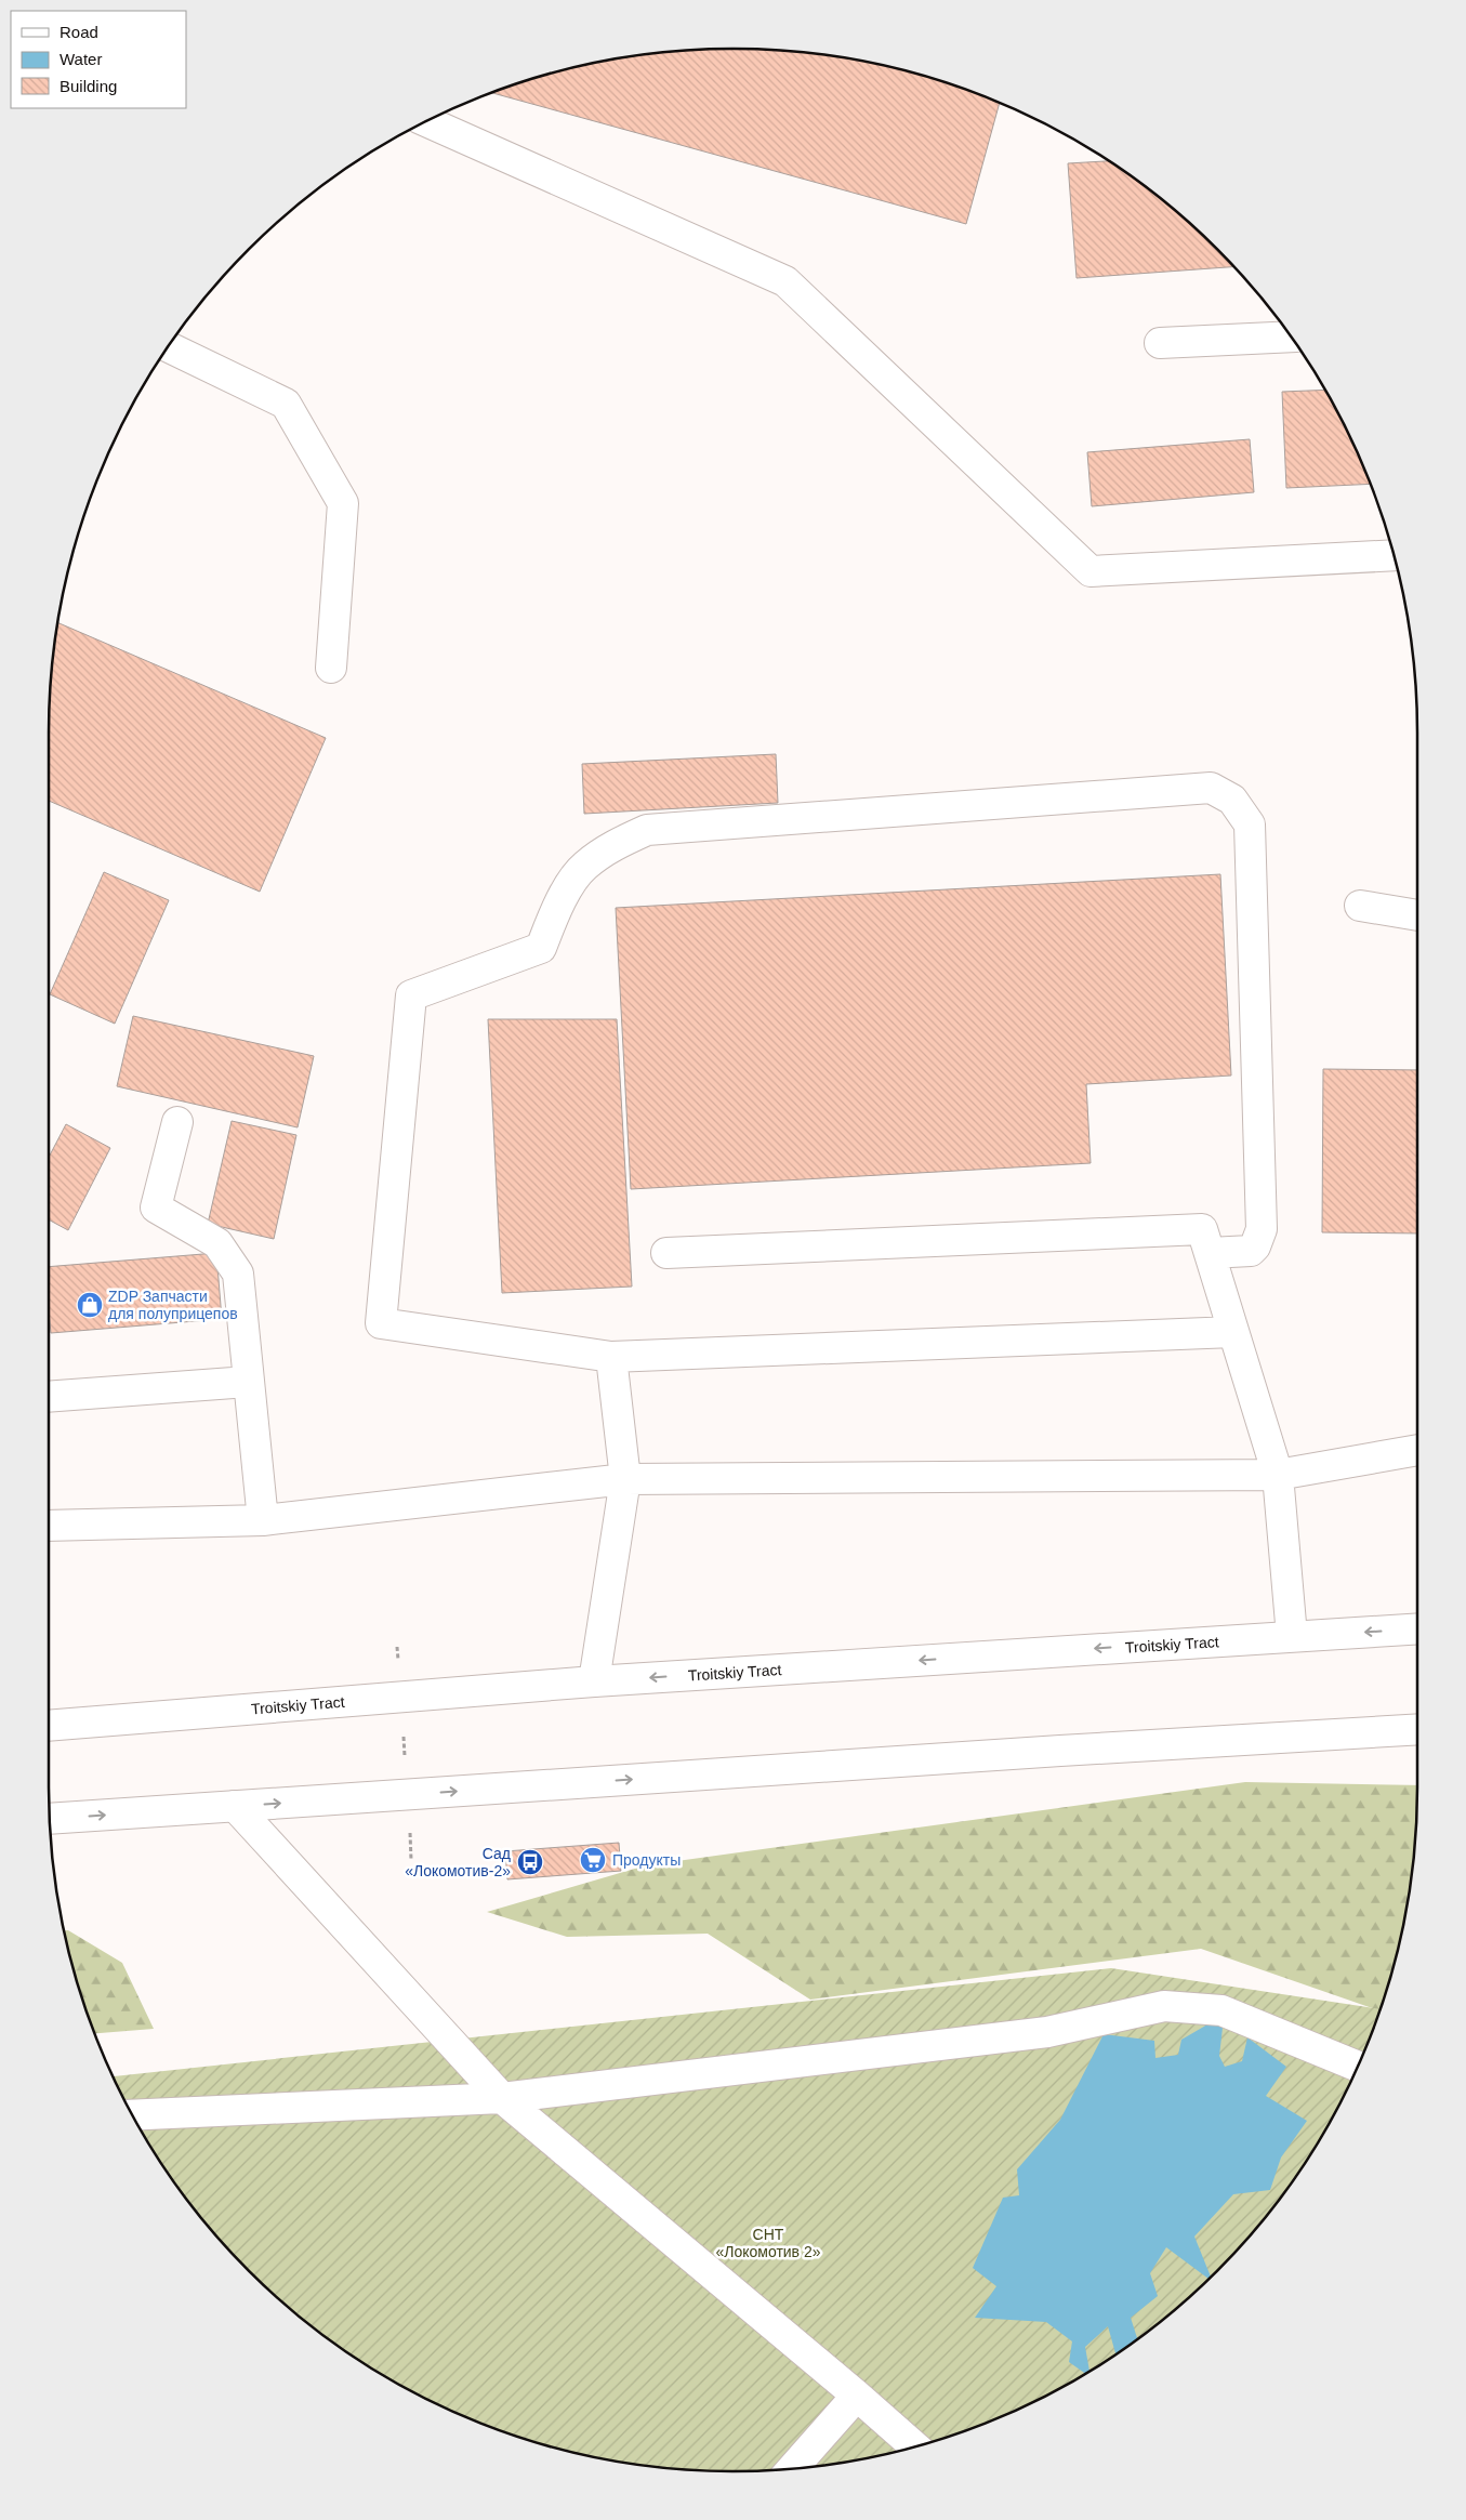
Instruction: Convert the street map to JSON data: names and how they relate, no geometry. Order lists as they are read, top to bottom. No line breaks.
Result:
{"streets":{"main road":["Troitskiy Tract"]},"parks":["СНТ «Локомотив 2»"],"places":{"shop":["ZDP Запчасти для полуприцепов"],"supermarket":["Продукты"],"bus stop":["Сад «Локомотив-2»"]},"legend":["Road","Water","Building"]}
